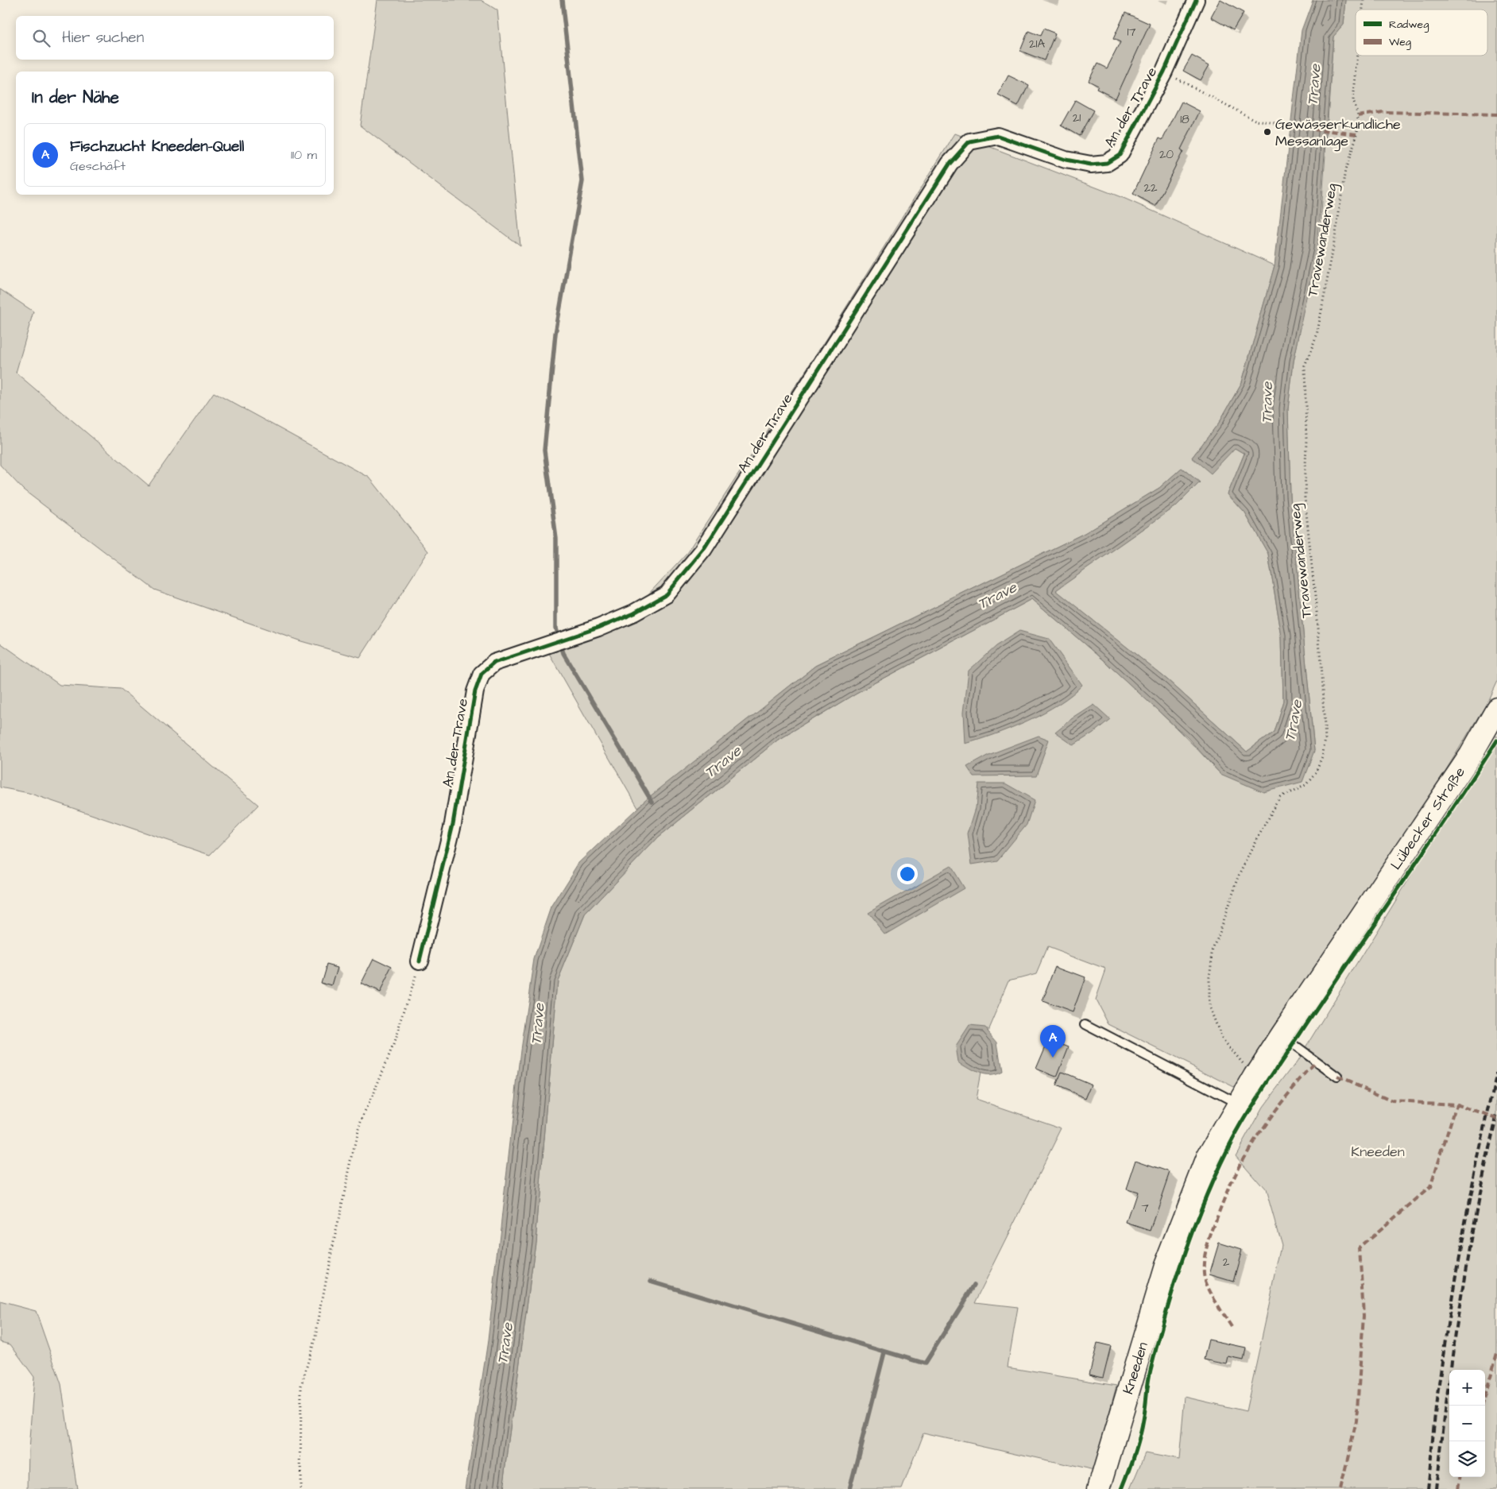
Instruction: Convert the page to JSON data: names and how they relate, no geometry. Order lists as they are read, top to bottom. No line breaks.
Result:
{"streets":{"main road":["Lübecker Straße","Kneeden"],"street":["An der Trave"],"path":["Travewanderweg"]},"crossings":[["Travewanderweg","Kneeden"],["Lübecker Straße","Kneeden"]],"water":["Trave"],"parks":["Kneeden"],"places":["Gewässerkundliche Messanlage"],"house_numbers":["17","21A","21","18","20","22","7","2"],"legend":["Radweg","Weg"],"page":{"search":"Hier suchen","heading":"In der Nähe","list":[{"mark":"A","name":"Fischzucht Kneeden-Quell","note":"Geschäft","value":"110 m"}],"pins":"A","map_buttons":["+","−"]}}
